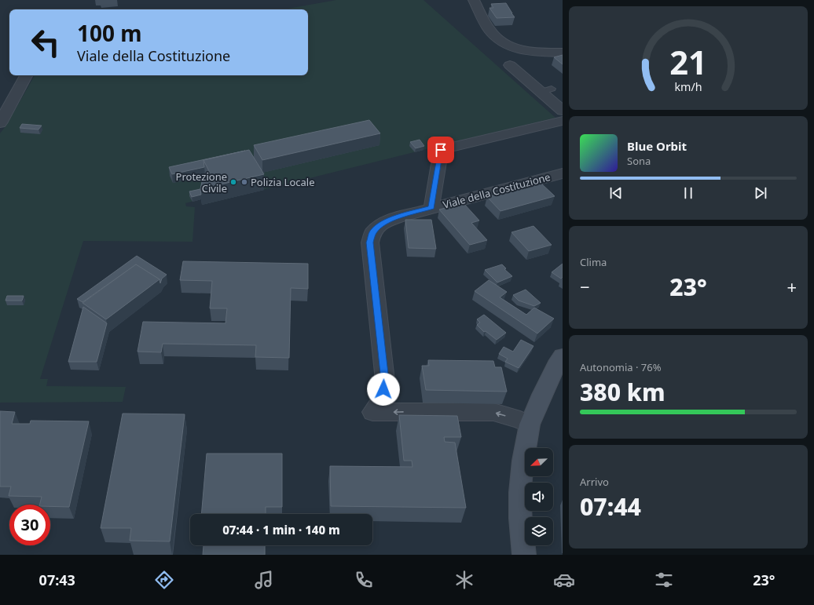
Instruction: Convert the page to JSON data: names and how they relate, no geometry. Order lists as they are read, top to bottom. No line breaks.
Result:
{"streets":{"street":["Viale della Costituzione"]},"places":["Protezione Civile","Polizia Locale"],"north":"bottom left","page":{"turn":["100 m","Viale della Costituzione"],"song":["Blue Orbit","Sona"],"tile":["Clima",["Autonomia · 76%","380 km"],["Arrivo","07:44"]],"heat":["−","23°","+"],"limit":"30","trip":"07:44 · 1 min · 140 m","tabs":["07:43","23°"],"gauge":["21","km/h"]}}
